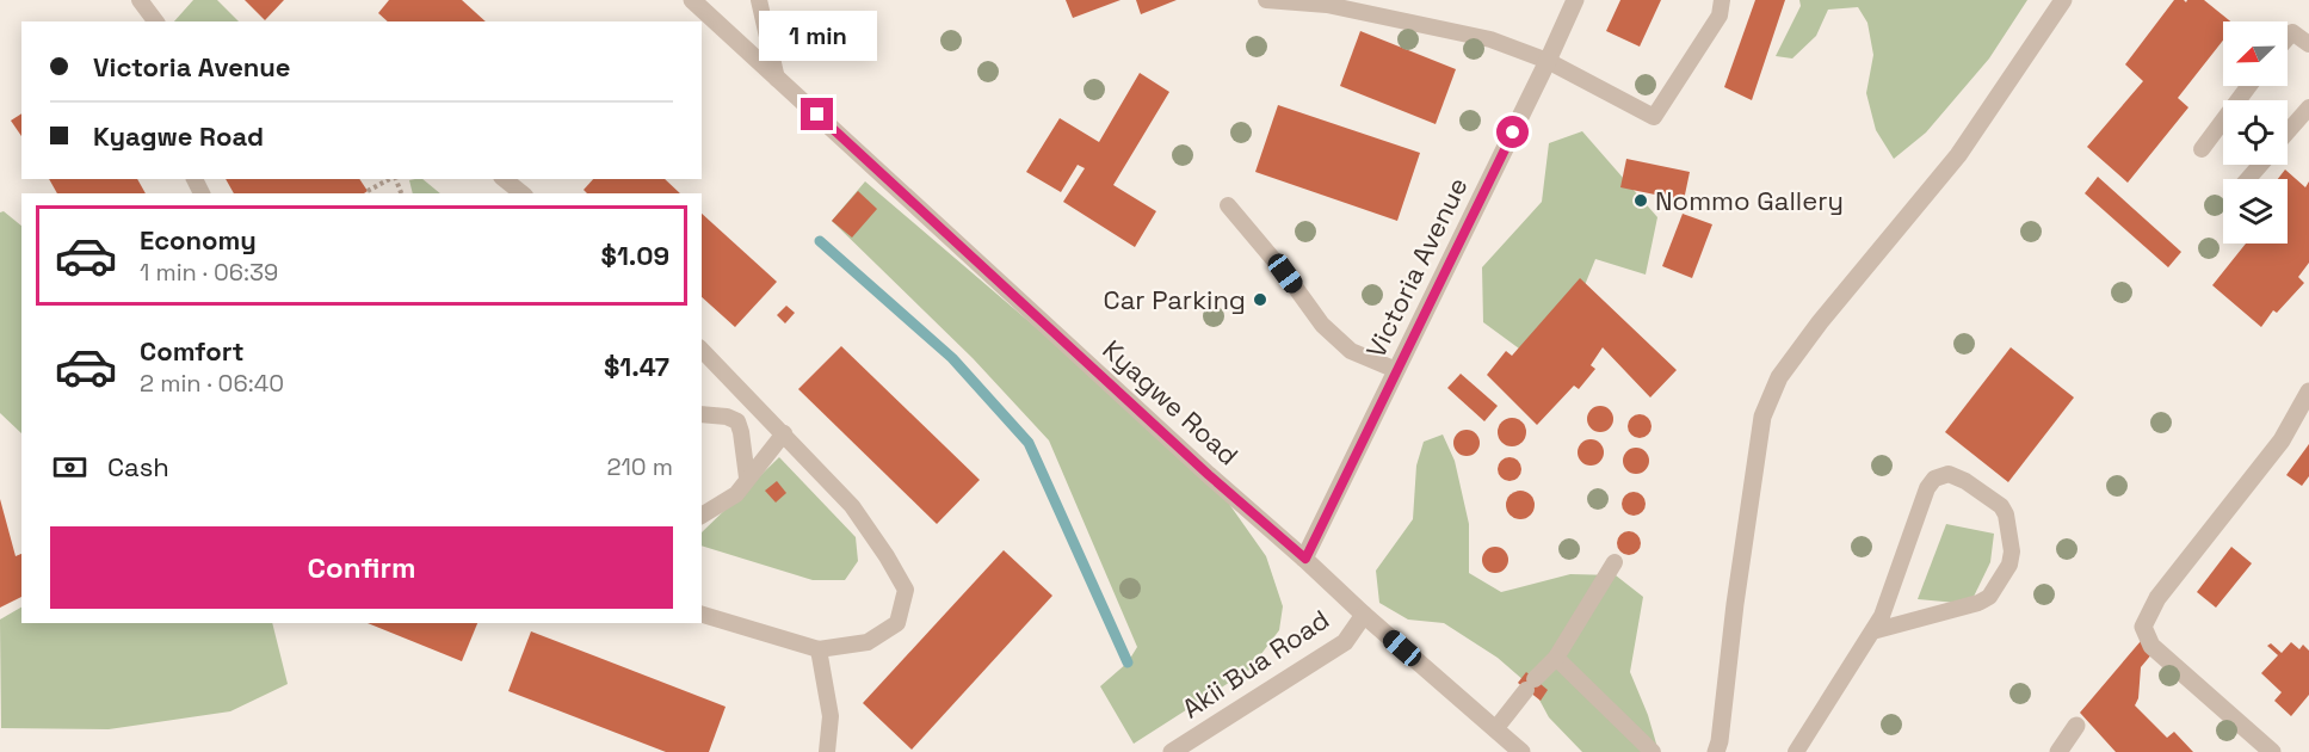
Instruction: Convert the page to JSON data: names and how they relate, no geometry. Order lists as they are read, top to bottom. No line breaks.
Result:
{"streets":{"street":["Victoria Avenue","Kyagwe Road","Akii Bua Road"]},"crossings":[["Victoria Avenue","Kyagwe Road"],["Kyagwe Road","Akii Bua Road"]],"places":["Nommo Gallery","Car Parking"],"north":"bottom left","page":{"bubble":"1 min","banner":["Victoria Avenue","Kyagwe Road"],"list":[{"name":"Economy","note":"1 min · 06:39","value":"$1.09"},{"name":"Comfort","note":"2 min · 06:40","value":"$1.47"}],"pay":["Cash","210 m"],"buttons":"Confirm"}}
